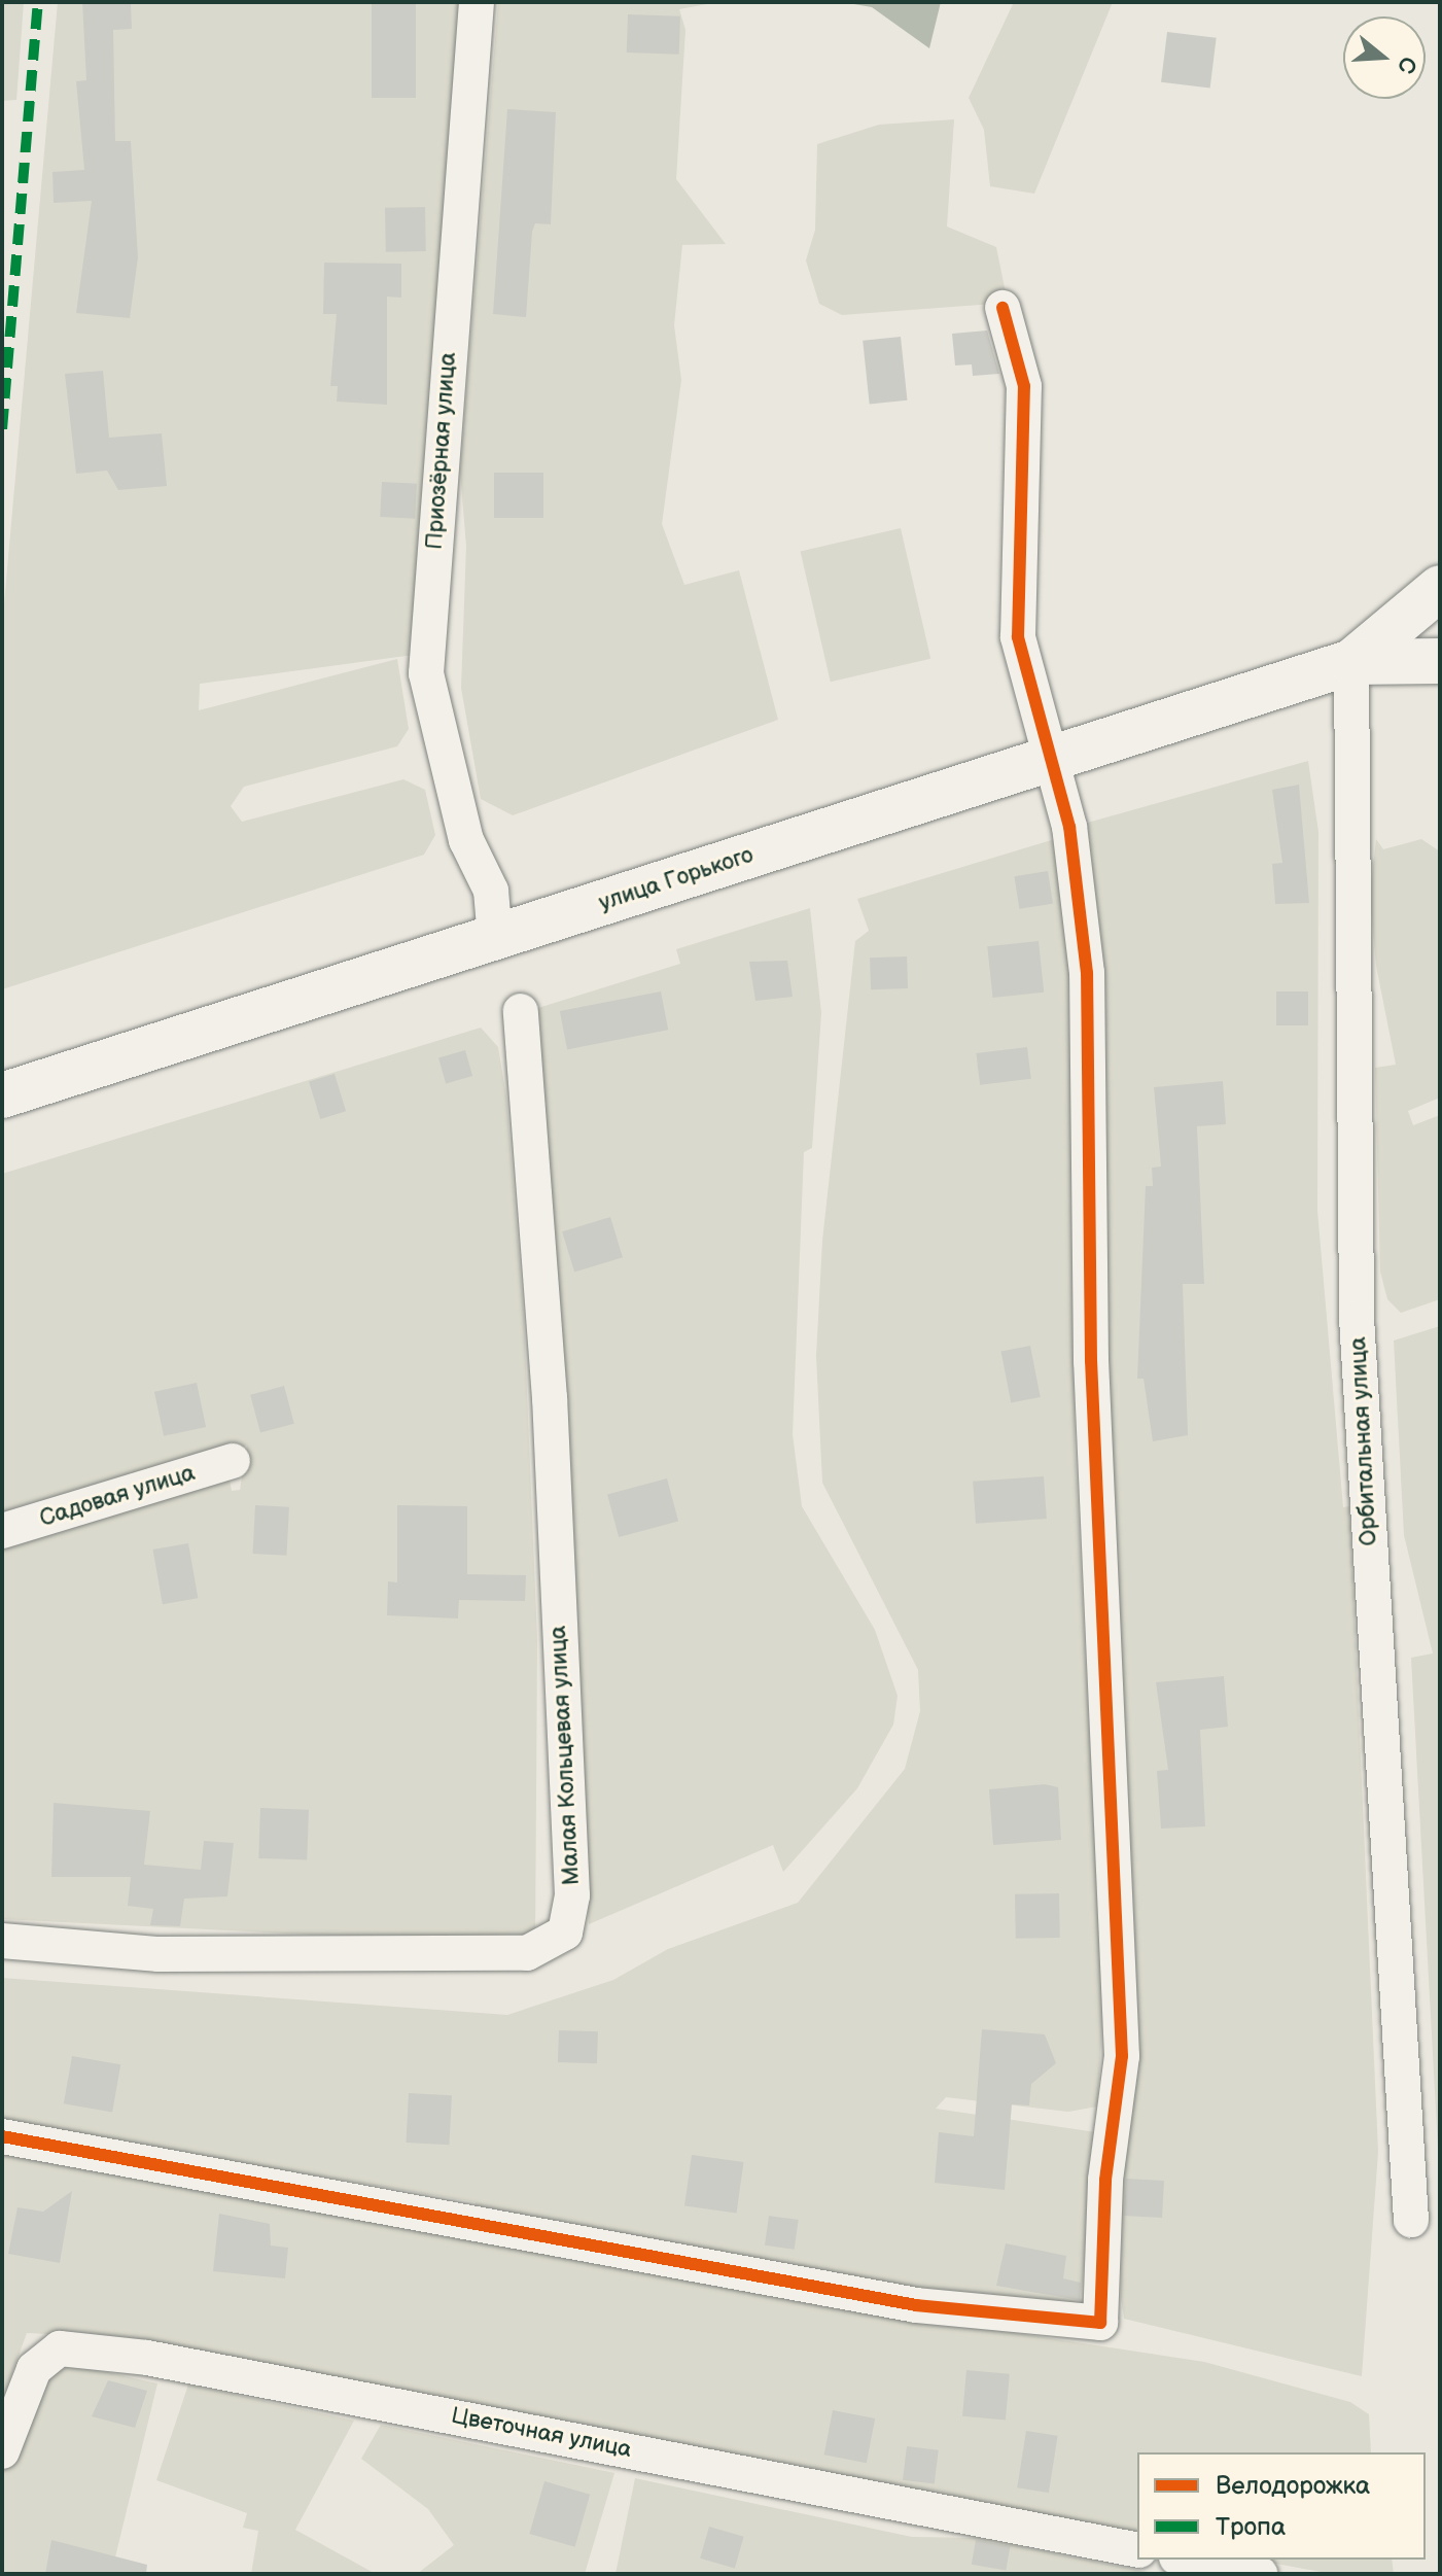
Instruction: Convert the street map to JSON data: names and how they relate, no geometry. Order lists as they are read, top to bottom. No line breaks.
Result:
{"streets":{"main road":["улица Горького"],"street":["Приозёрная улица","Орбитальная улица","Садовая улица","Малая Кольцевая улица","Цветочная улица"]},"crossings":[["Приозёрная улица","улица Горького"],["улица Горького","Орбитальная улица"]],"legend":["Велодорожка","Тропа"],"north":"right"}
